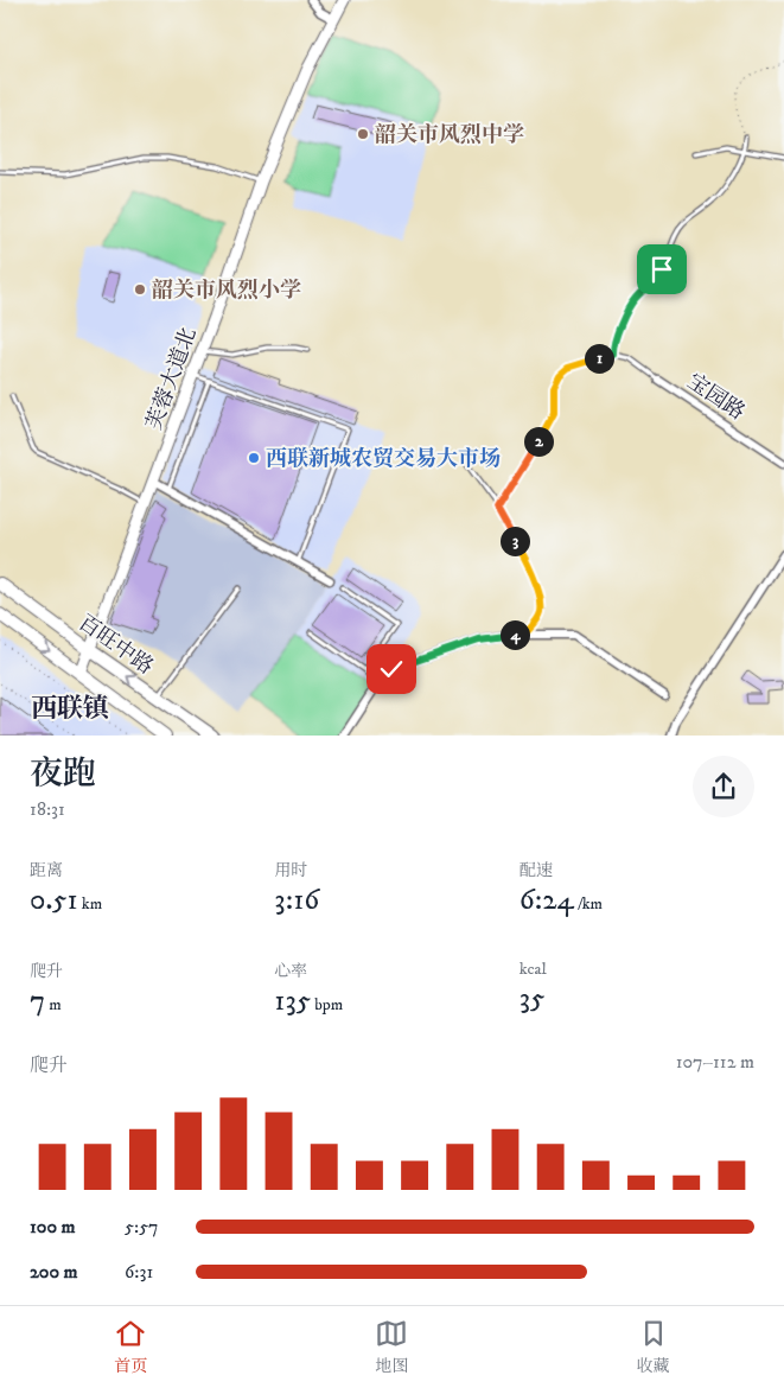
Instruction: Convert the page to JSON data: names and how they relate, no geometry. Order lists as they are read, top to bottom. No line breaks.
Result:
{"streets":{"main road":["芙蓉大道北","百旺中路"],"street":["宝园路"]},"crossings":[["芙蓉大道北","百旺中路"]],"districts":["西联镇"],"places":["韶关市风烈中学","韶关市风烈小学","西联新城农贸交易大市场"],"page":{"pins":["1","2","3","4"],"heading":["夜跑","18:31"],"stats":[["距离","0.51 km"],["用时","3:16"],["配速","6:24 /km"],["爬升","7 m"],["心率","135 bpm"],["kcal","35"]],"chart":["爬升","107–112 m"],"list":[{"name":"100 m","note":"5:57"},{"name":"200 m","note":"6:31"}],"tabs":["首页","地图","收藏"]}}
